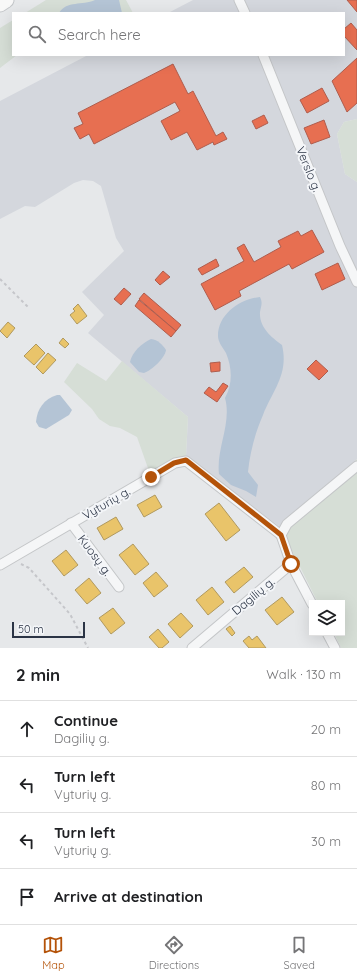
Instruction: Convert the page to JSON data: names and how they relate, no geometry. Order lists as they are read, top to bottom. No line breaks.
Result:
{"streets":{"street":["Verslo g.","Vyturių g.","Kuosų g.","Dagilių g."]},"crossings":[["Vyturių g.","Kuosų g."]],"scale_bar":"50 m","page":{"search":"Search here","scale":"50 m","heading":["2 min","Walk · 130 m"],"list":[["Continue","Dagilių g.","20 m"],["Turn left","Vyturių g.","80 m"],["Turn left","Vyturių g.","30 m"],"Arrive at destination"],"nav":["Map","Directions","Saved"]}}
